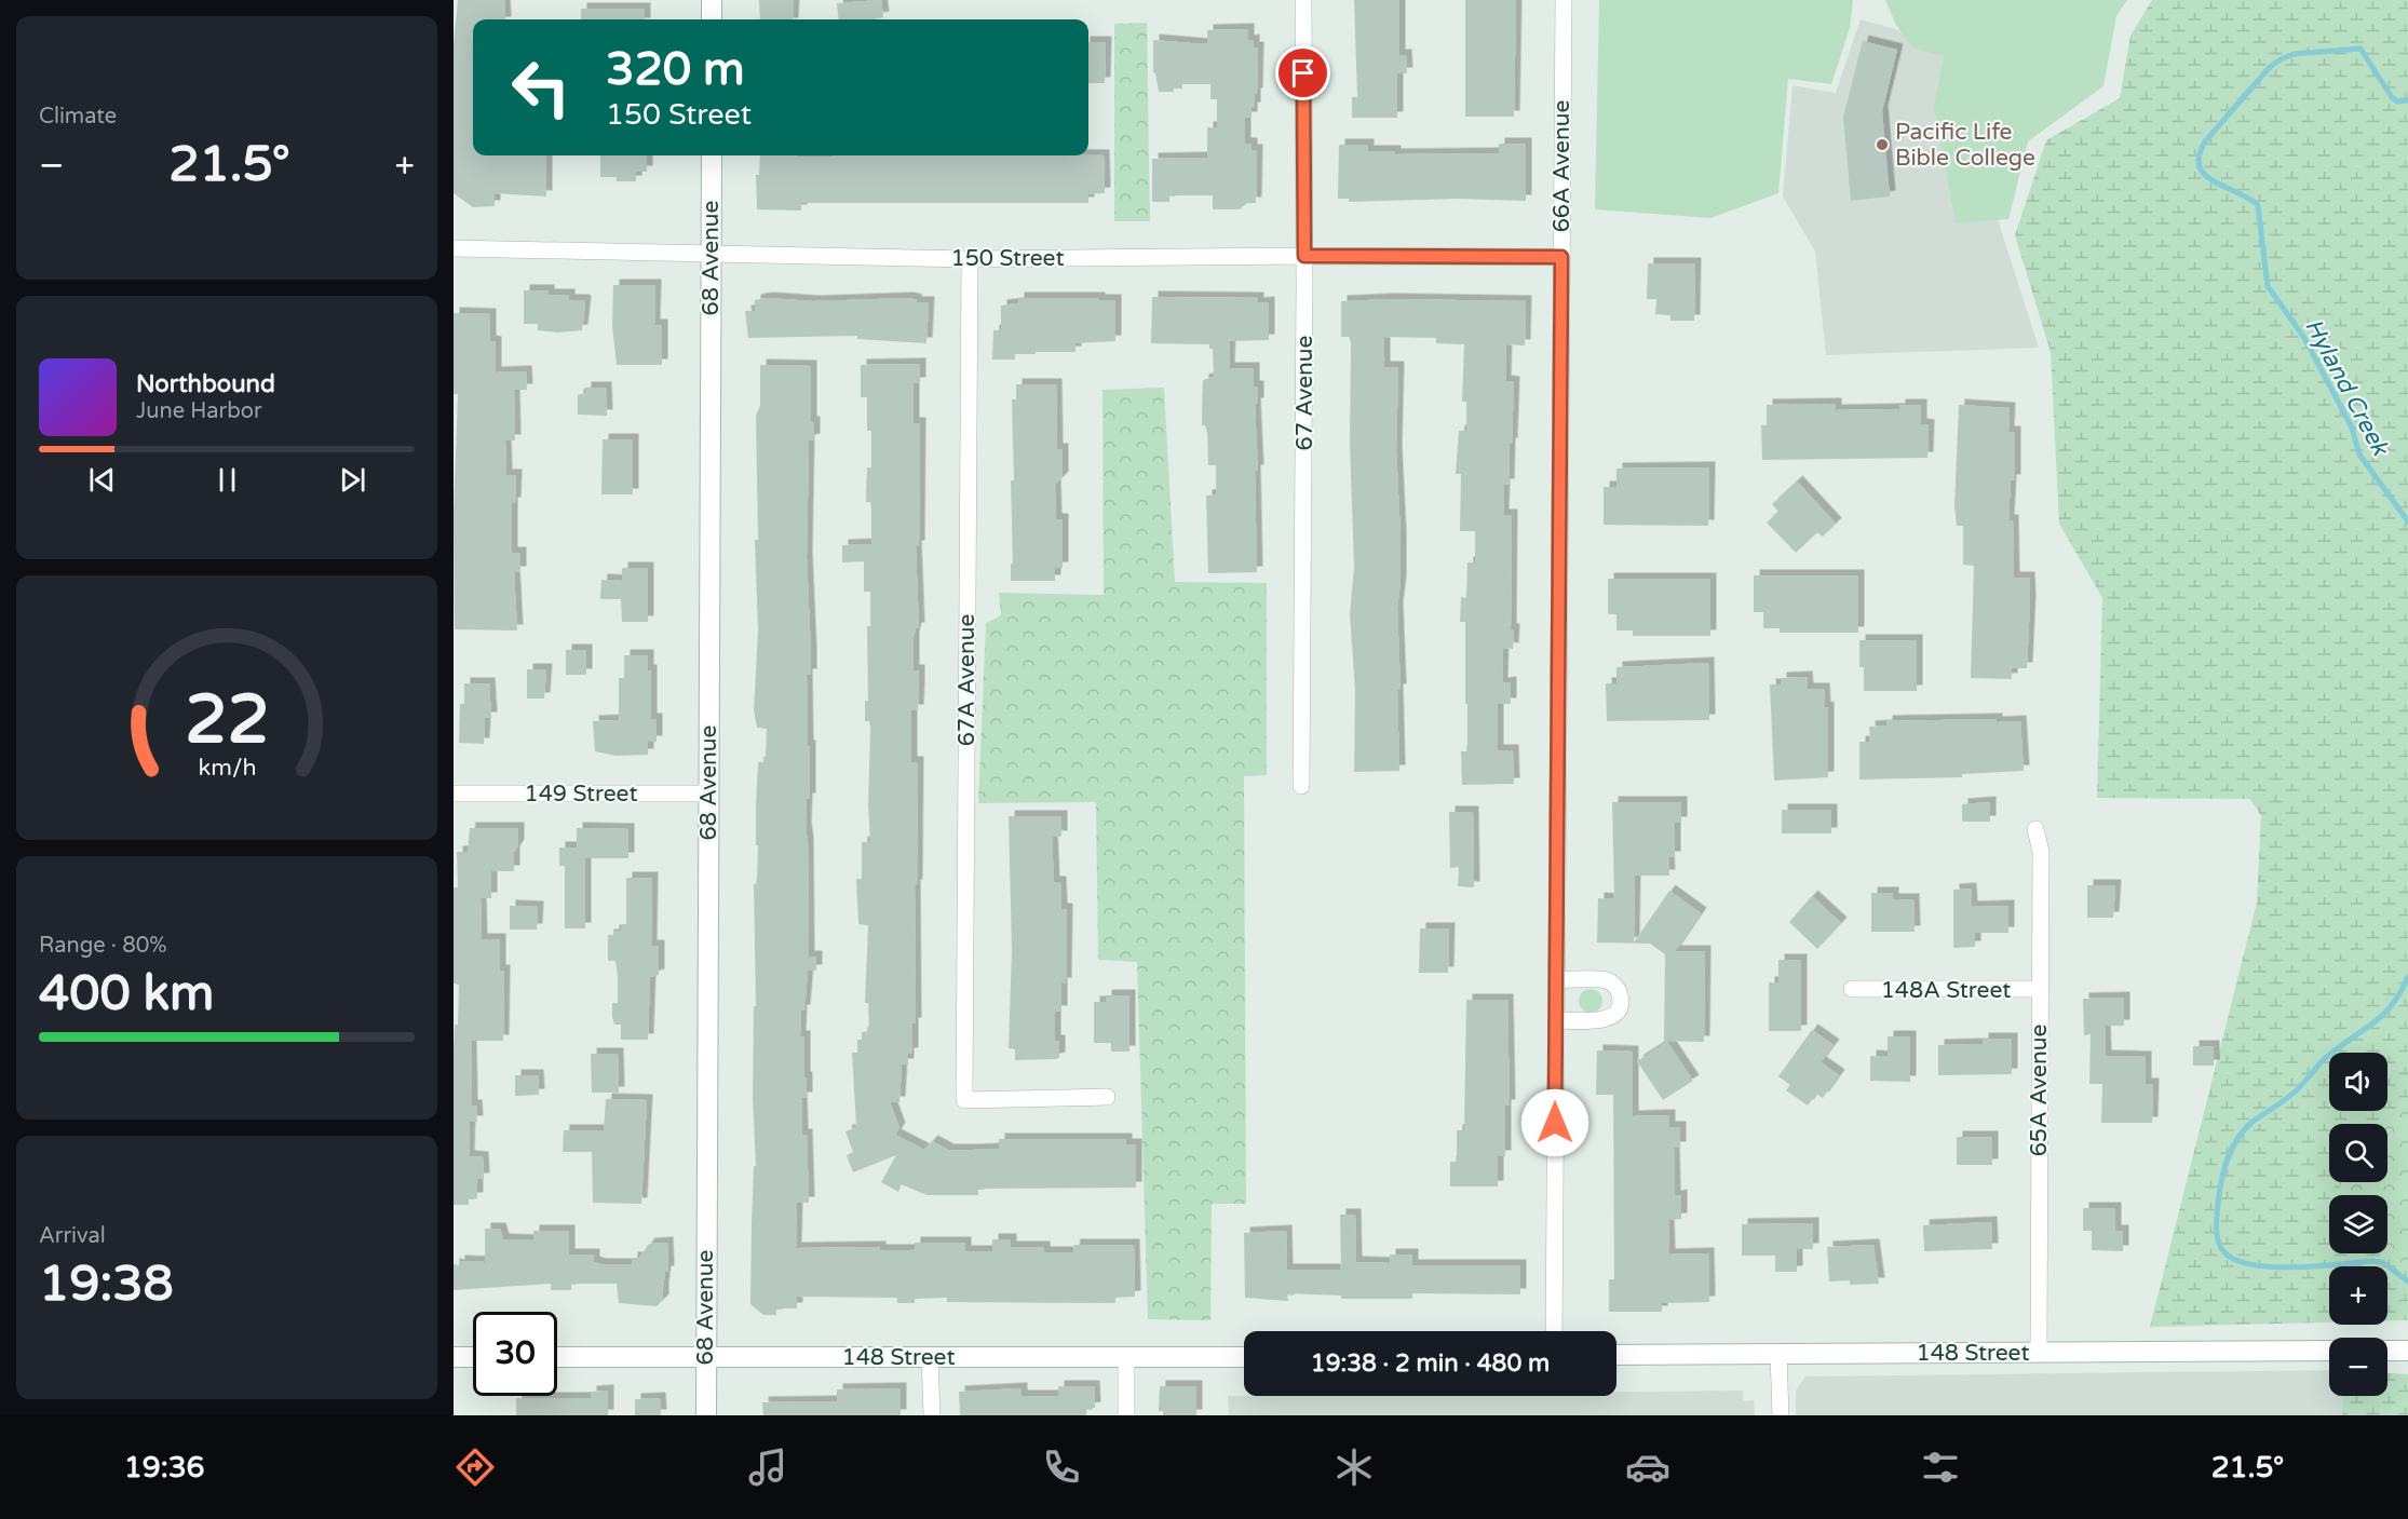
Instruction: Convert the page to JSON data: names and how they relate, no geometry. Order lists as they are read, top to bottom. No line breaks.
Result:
{"streets":{"street":["66A Avenue","68 Avenue","150 Street","67 Avenue","67A Avenue","149 Street","148A Street","65A Avenue","148 Street"]},"crossings":[["66A Avenue","150 Street"],["68 Avenue","150 Street"],["68 Avenue","149 Street"],["68 Avenue","148 Street"],["150 Street","67 Avenue"],["150 Street","67A Avenue"],["148A Street","65A Avenue"],["65A Avenue","148 Street"]],"water":["Hyland Creek"],"places":["Pacific Life Bible College"],"page":{"tile":["Climate",["Range · 80%","400 km"],["Arrival","19:38"]],"turn":["320 m","150 Street"],"heat":["−","21.5°","+"],"song":["Northbound","June Harbor"],"map_buttons":["+","−"],"limit":"30","trip":"19:38 · 2 min · 480 m","tabs":["19:36","21.5°"],"gauge":["22","km/h"]}}
